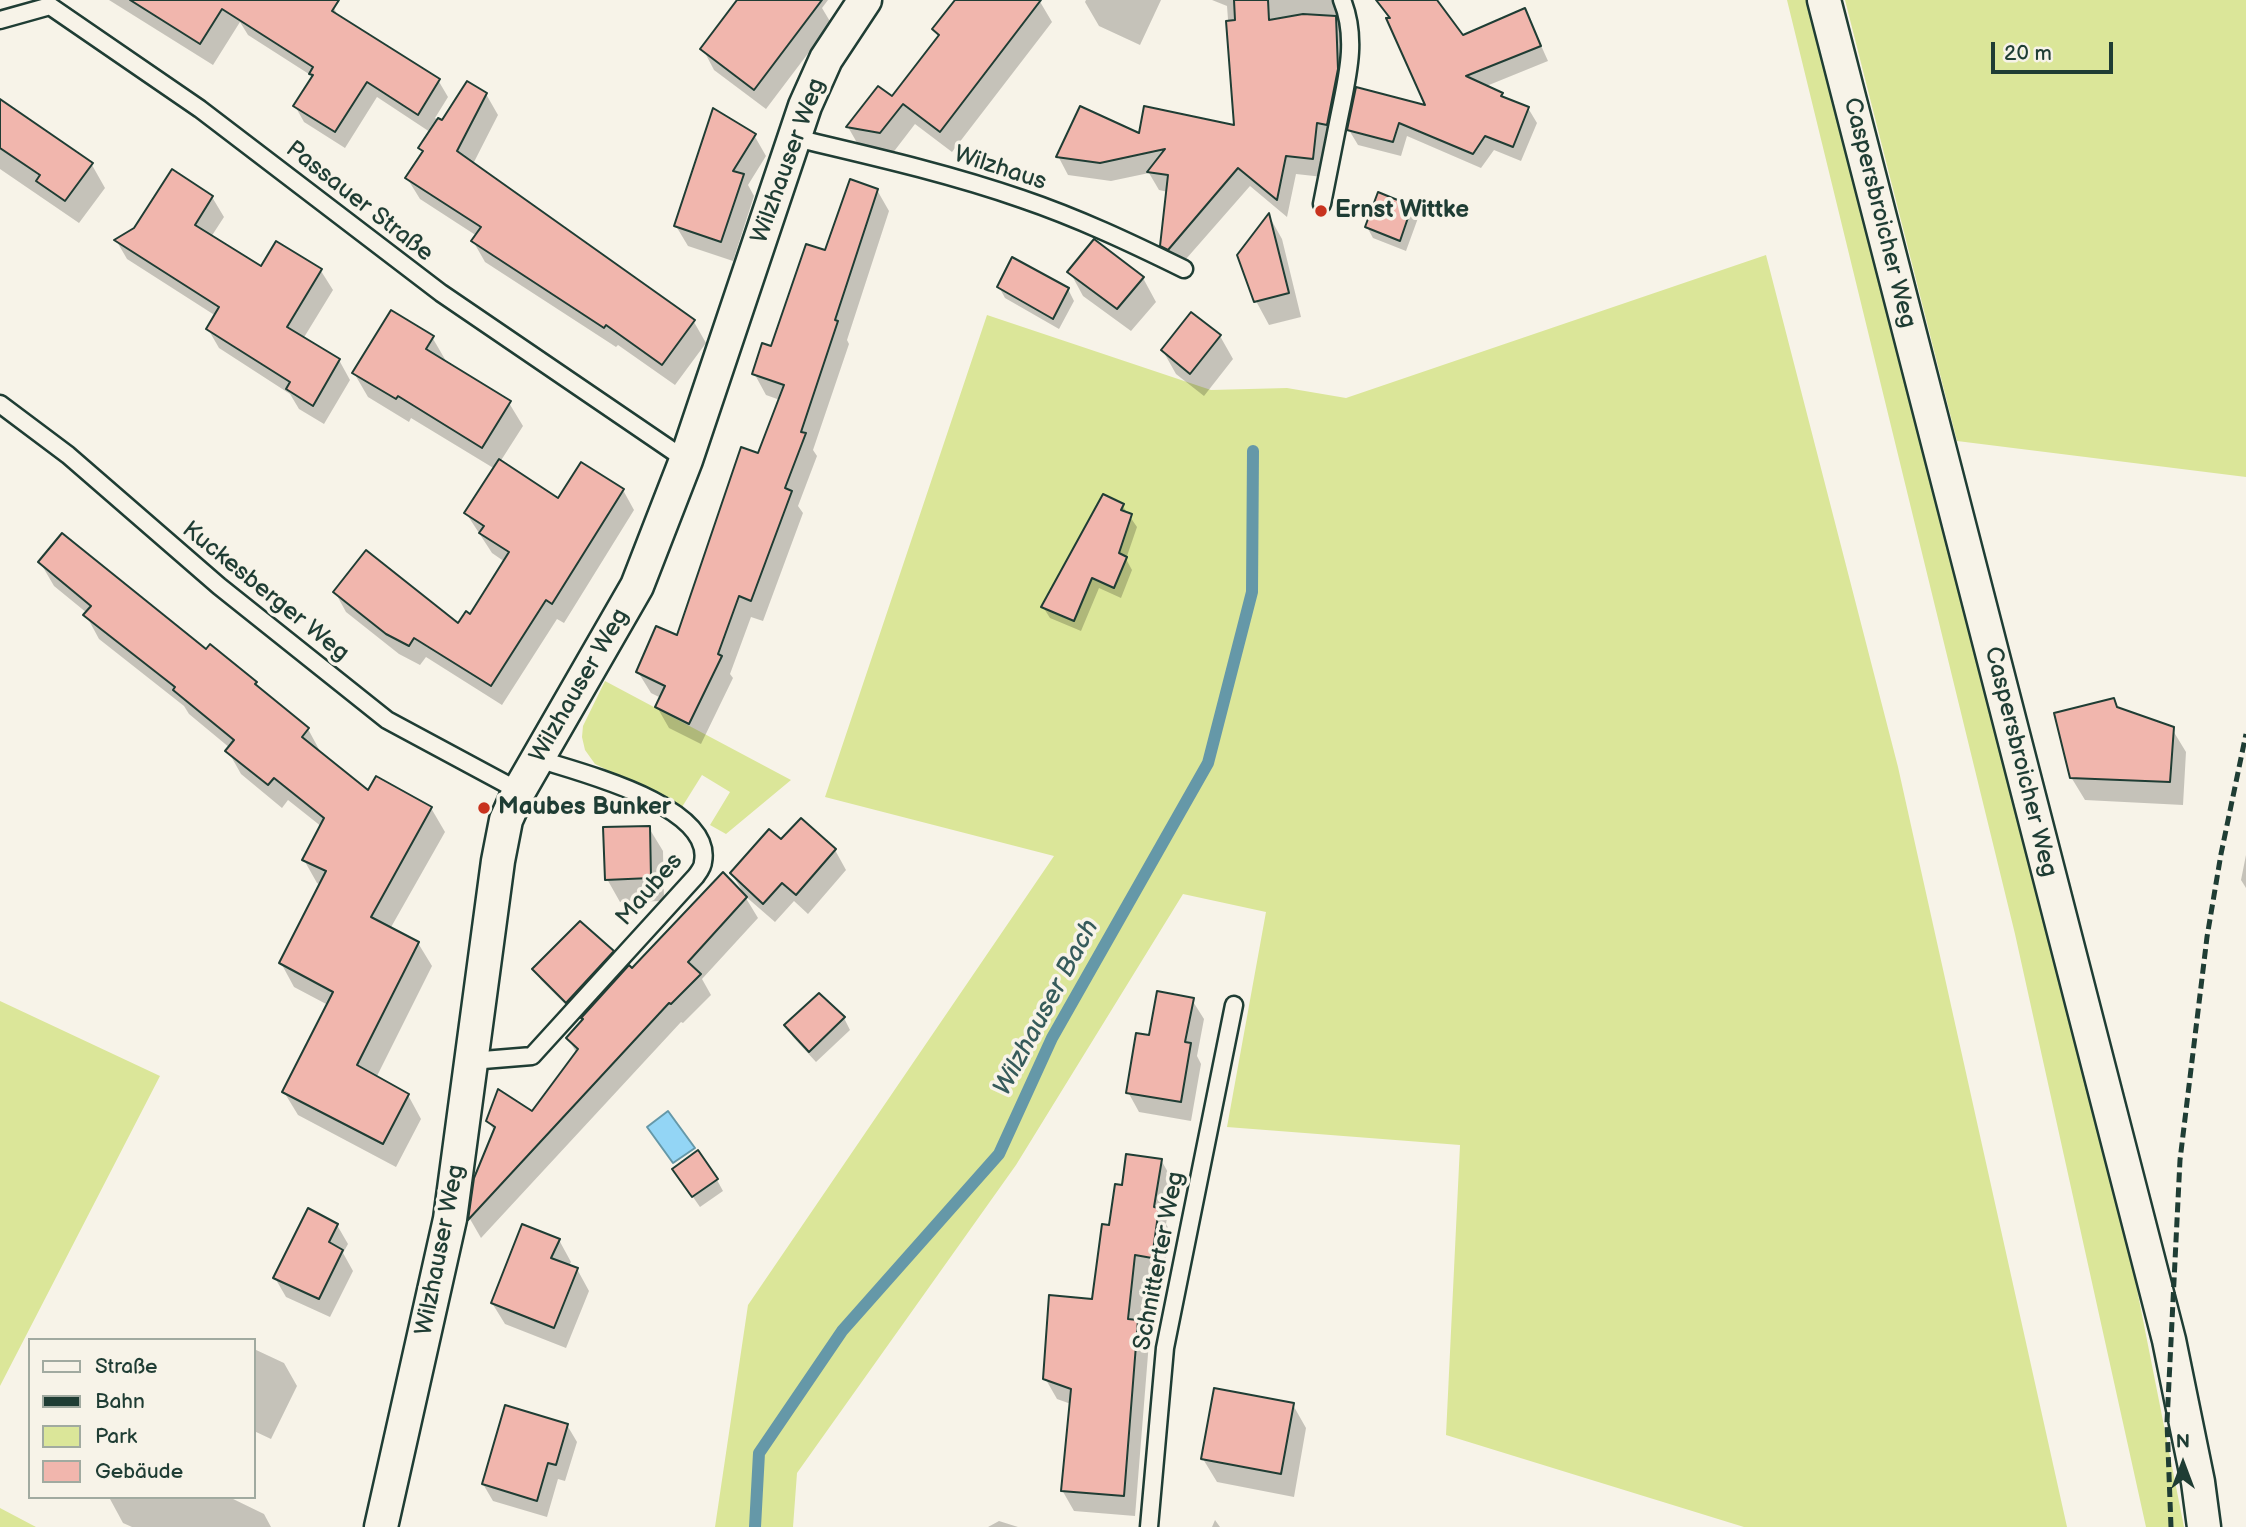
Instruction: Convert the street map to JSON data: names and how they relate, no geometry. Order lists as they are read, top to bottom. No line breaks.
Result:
{"streets":{"street":["Wilzhauser Weg","Caspersbroicher Weg"],"lane":["Wilzhaus","Passauer Straße","Kuckesberger Weg","Maubes","Schnitterter Weg"]},"crossings":[["Wilzhauser Weg","Wilzhaus"],["Wilzhauser Weg","Passauer Straße"],["Wilzhauser Weg","Kuckesberger Weg"],["Wilzhauser Weg","Maubes"]],"water":["Wilzhauser Bach"],"places":["Ernst Wittke","Maubes Bunker"],"legend":["Straße","Bahn","Park","Gebäude"],"scale_bar":"20 m","north":"top"}
